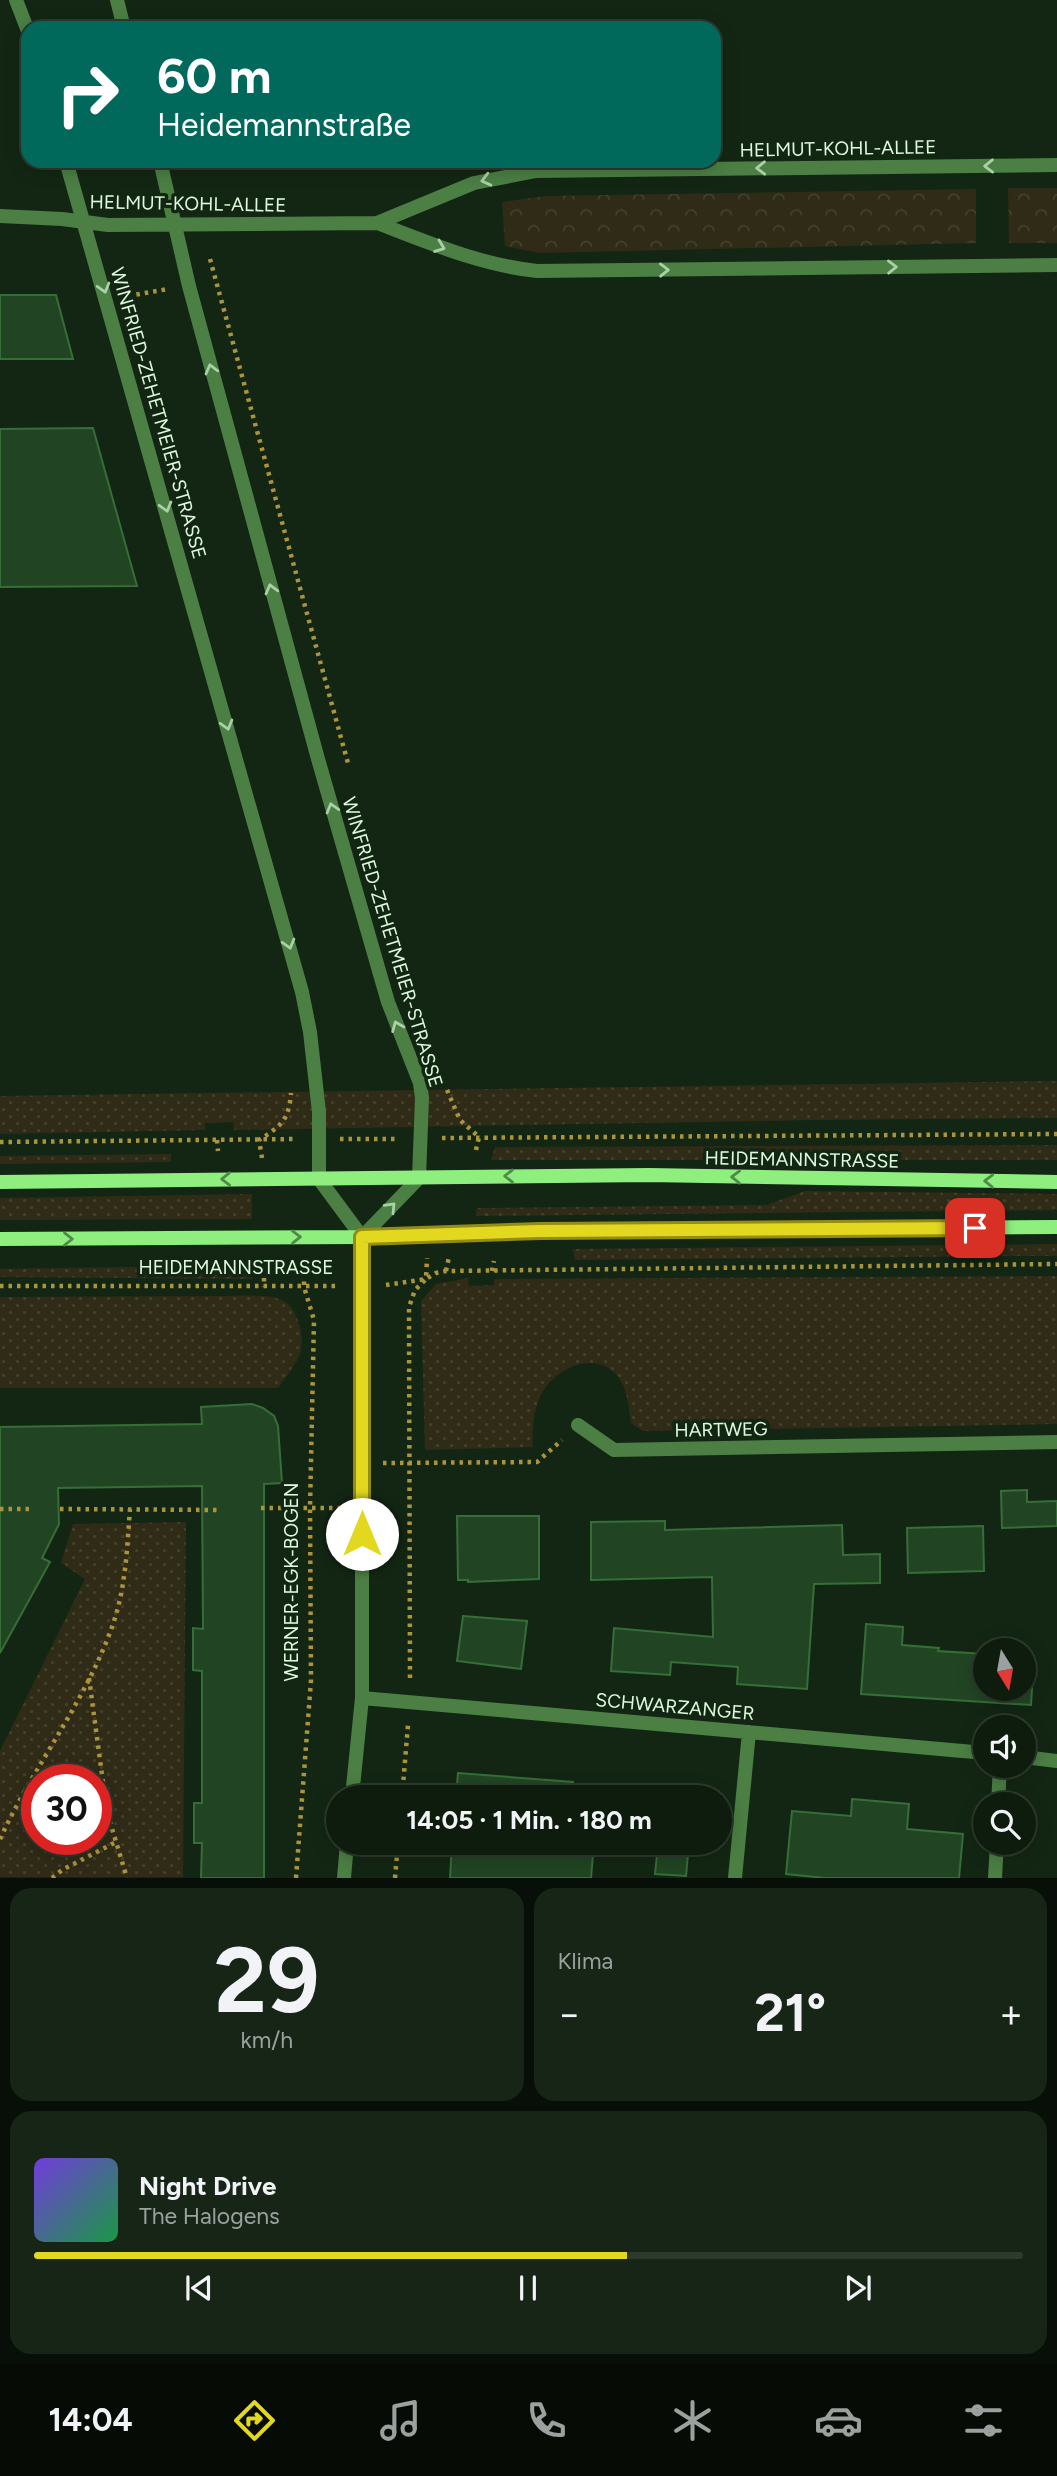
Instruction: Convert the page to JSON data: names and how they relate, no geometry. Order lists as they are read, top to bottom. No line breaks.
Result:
{"streets":{"main road":["HEIDEMANNSTRASSE"],"street":["HELMUT-KOHL-ALLEE","WINFRIED-ZEHETMEIER-STRASSE","HARTWEG","SCHWARZANGER"],"path":["WERNER-EGK-BOGEN"]},"crossings":[["HELMUT-KOHL-ALLEE","WINFRIED-ZEHETMEIER-STRASSE"],["WINFRIED-ZEHETMEIER-STRASSE","HEIDEMANNSTRASSE"],["HEIDEMANNSTRASSE","WERNER-EGK-BOGEN"]],"north":"bottom","page":{"turn":["60 m","Heidemannstraße"],"limit":"30","trip":"14:05 · 1 Min. · 180 m","tile":[["29","km/h"],"Klima"],"heat":["−","21°","+"],"song":["Night Drive","The Halogens"],"tabs":"14:04"}}
